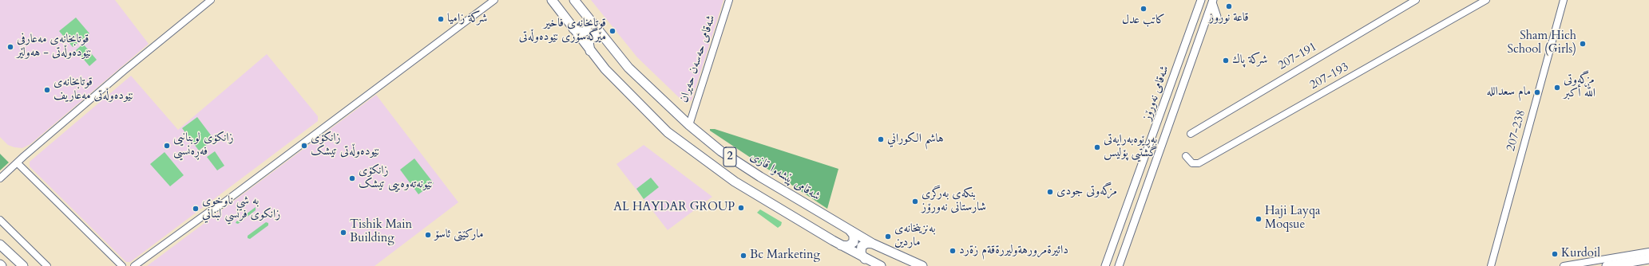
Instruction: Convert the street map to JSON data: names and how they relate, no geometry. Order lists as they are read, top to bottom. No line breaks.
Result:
{"streets":{"highway":["2","شەقامی پێشەوا قازی"],"main road":["شەقامی نەورۆز"],"street":["207-191","شەقامی حەسەن حەیران","207-193","207-238"]},"crossings":[["شەقامی حەسەن حەیران","شەقامی پێشەوا قازی"]],"places":["قاعة نوروز","کاتب عدل","شركة زاميا","قوتابخانەی فاخیر مێرگەسۆری نێودەوڵەتی","Sham Hich School (Girls)","قوتابخانەی مەعارفی نێودەوڵەتی - هەولێر","شركة پاك","مزگەوتی الله أكبر","قوتابخانەی نێودەوڵەتی مەعاریف","مام سعدالله","هاشم الكوراني","زانکۆی لوبنانیی فەڕەنسیی","زانکۆی نێودەوڵەتی تیشک","بەڕێوەبەرایەتی گشتیی پۆلیس","زانکۆی نێونەتەوەییی تیشک","مزگەوتی جودی","بنکەی بەرگری شارستانی نەورۆز","AL HAYDAR GROUP","به شي ناوخوى زانكوى فرنسي لبناني","Haji Layqa Moqsue","Tishik Main Building","مارکێتی ئاسۆ","بەنزینخانەی ماردین","دائيرةمرورهةوليررةقةم زةرد","Kurdoil","Bc Marketing"]}
